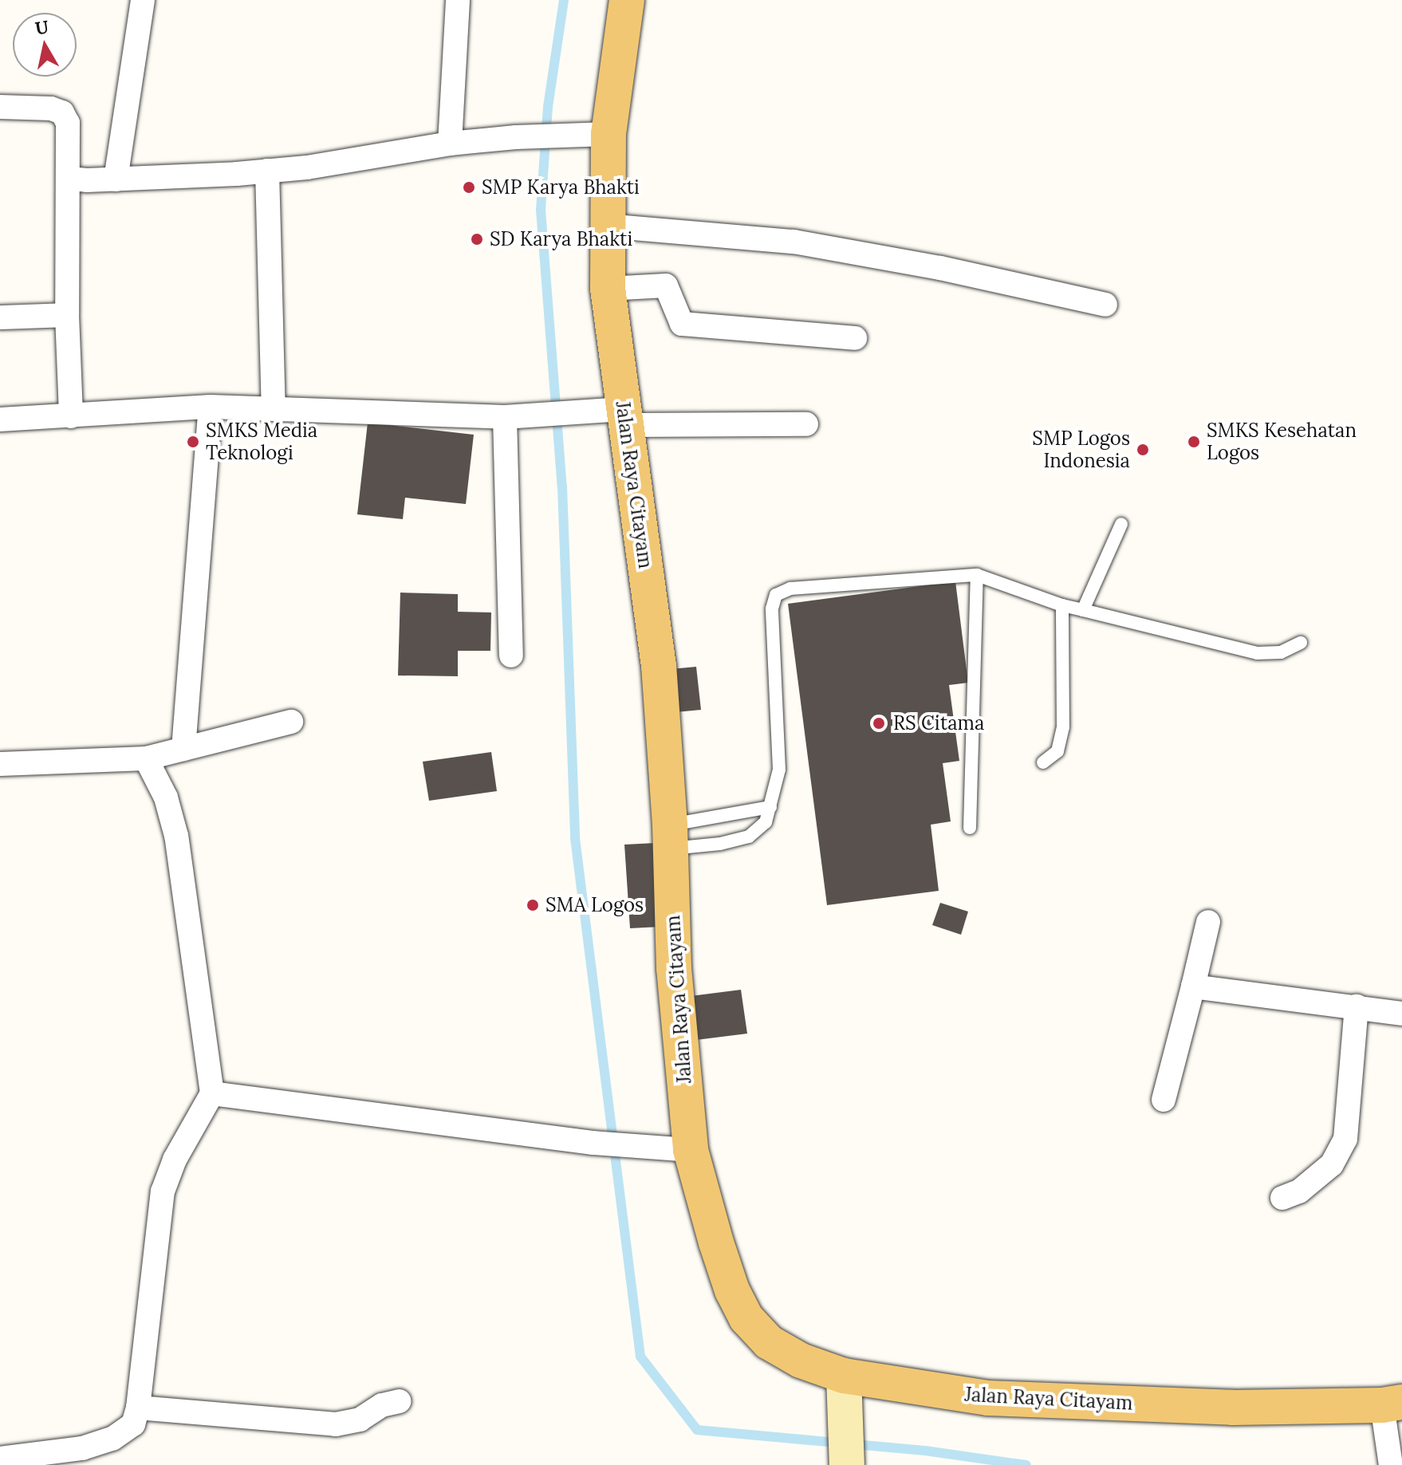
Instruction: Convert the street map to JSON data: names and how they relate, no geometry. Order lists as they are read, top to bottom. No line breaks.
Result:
{"streets":{"main road":["Jalan Raya Citayam"]},"places":["SMP Karya Bhakti","SD Karya Bhakti","SMKS Media Teknologi","SMKS Kesehatan Logos","SMP Logos Indonesia","RS Citama","SMA Logos"],"north":"top"}
